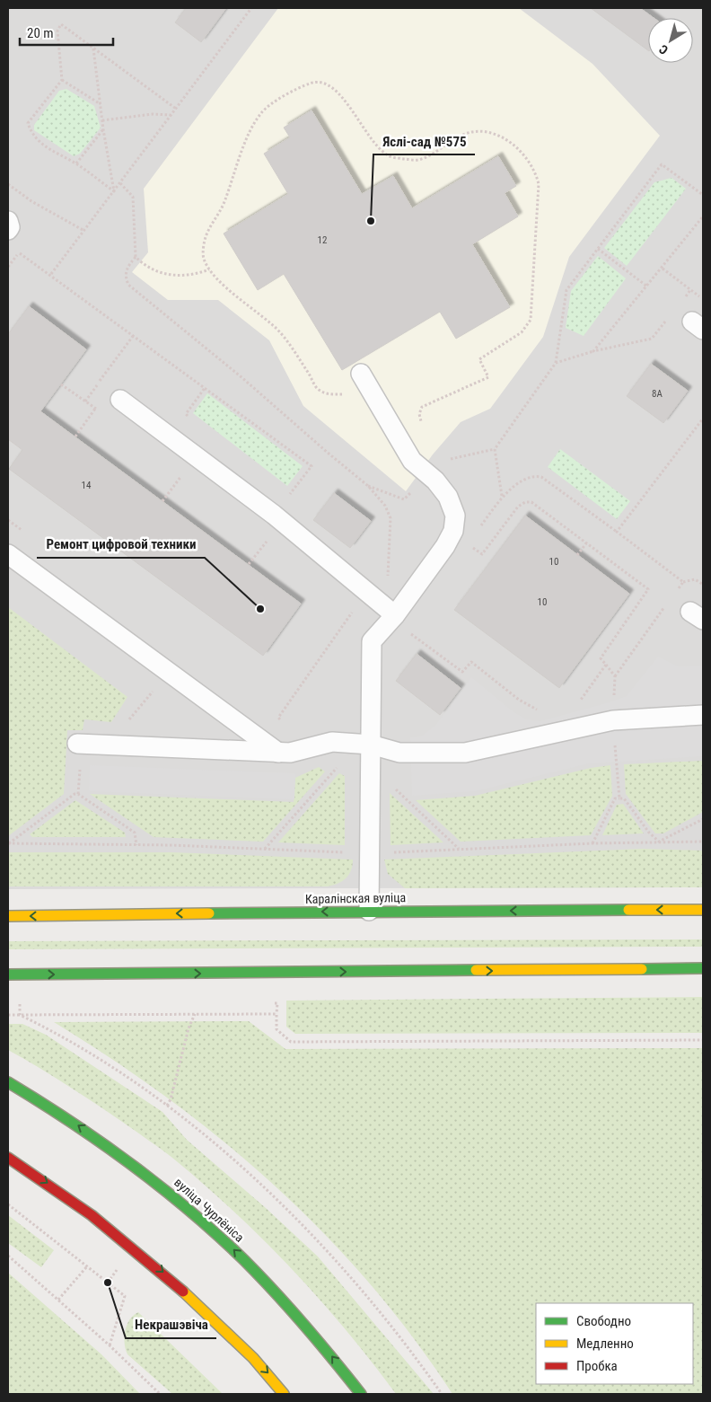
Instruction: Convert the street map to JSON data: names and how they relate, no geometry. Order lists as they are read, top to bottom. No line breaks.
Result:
{"streets":{"main road":["Каралінская вуліца","вуліца Чурлёніса"]},"places":["Яслі-сад №575","Ремонт цифровой техники","Некрашэвіча"],"house_numbers":["12","8А","14","10","10"],"legend":["Свободно","Медленно","Пробка"],"scale_bar":"20 m","north":"bottom left"}
